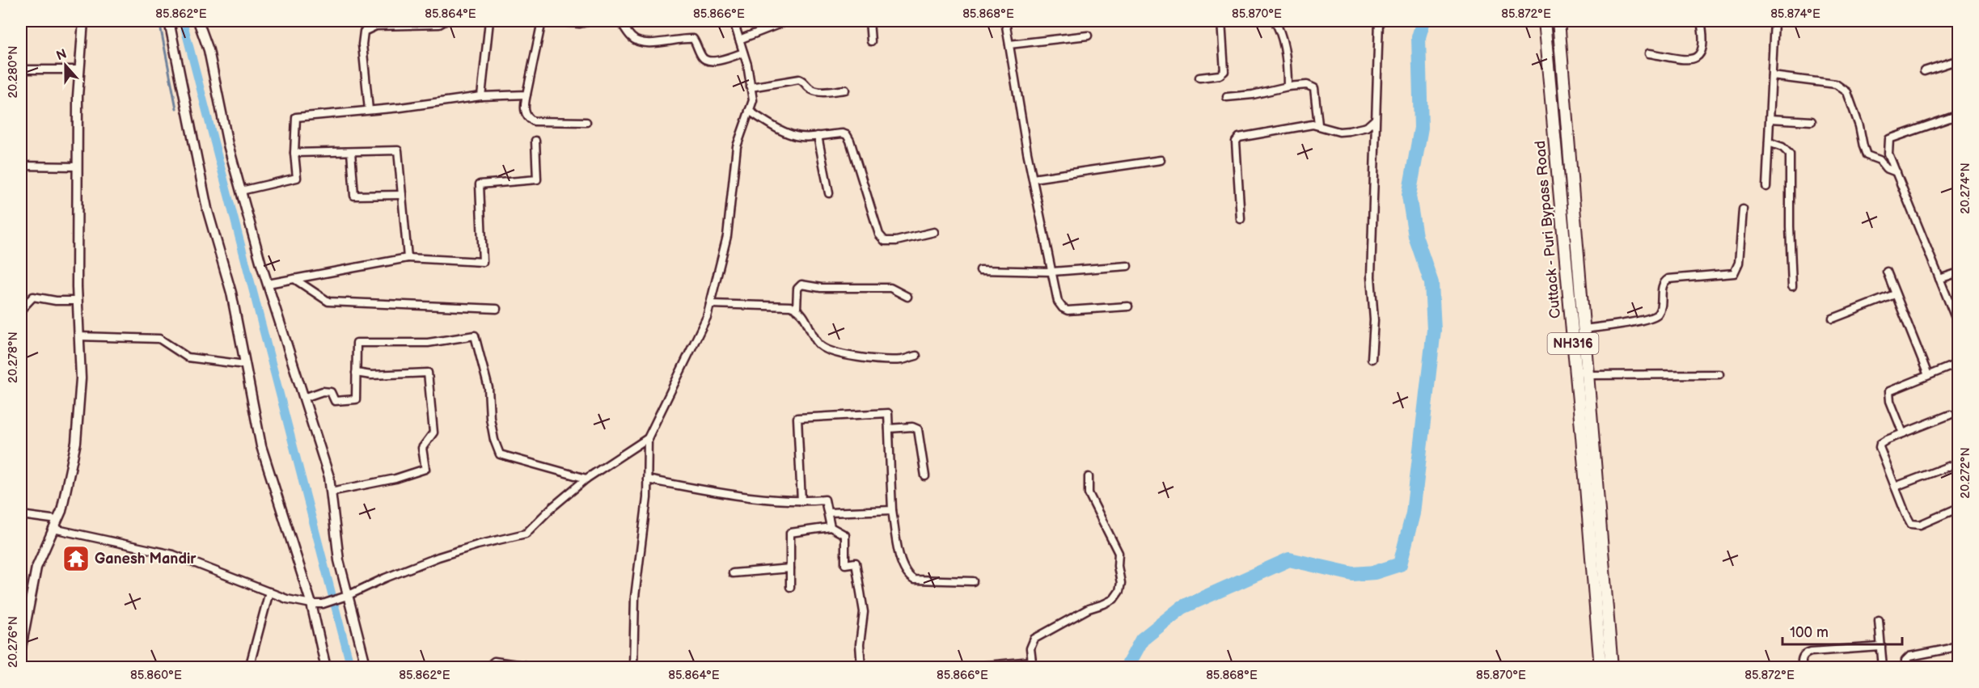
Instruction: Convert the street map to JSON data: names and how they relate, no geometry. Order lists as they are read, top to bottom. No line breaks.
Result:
{"streets":{"highway":["Cuttack - Puri Bypass Road","NH316"]},"places":{"temple":["Ganesh Mandir"]},"scale_bar":"100 m","north":"top","coordinates":["85.862°E","85.864°E","85.866°E","85.868°E","85.870°E","85.872°E","85.874°E","20.280°N","20.274°N","20.278°N","20.272°N","20.276°N","85.860°E"]}
